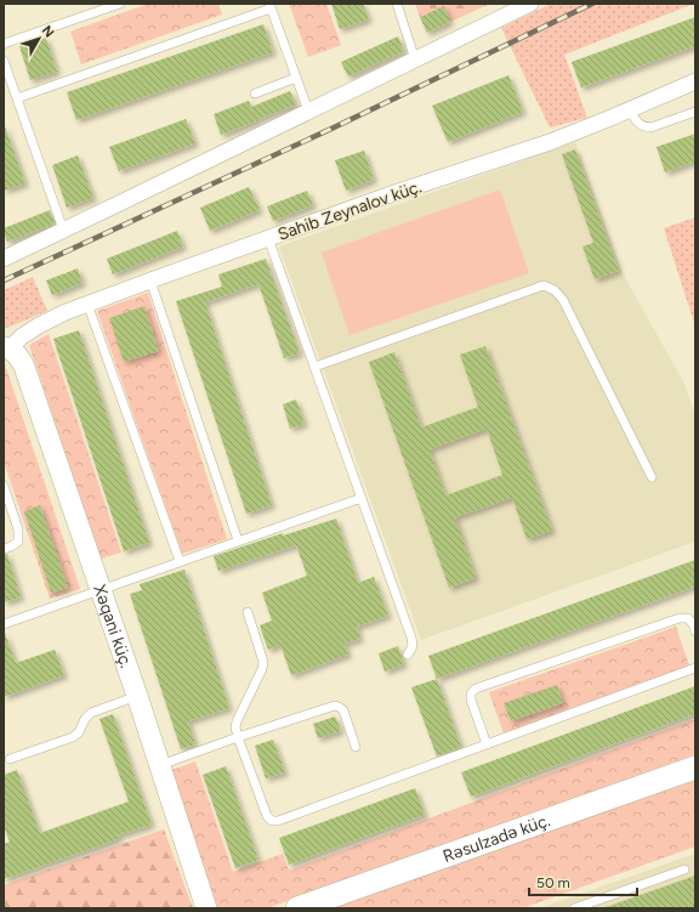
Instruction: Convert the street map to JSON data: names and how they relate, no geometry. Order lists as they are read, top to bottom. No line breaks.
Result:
{"streets":{"main road":["Rəsulzadə küç."],"street":["Sahib Zeynalov küç.","Xəqani küç."]},"crossings":[["Sahib Zeynalov küç.","Xəqani küç."]],"scale_bar":"50 m","north":"top right"}
